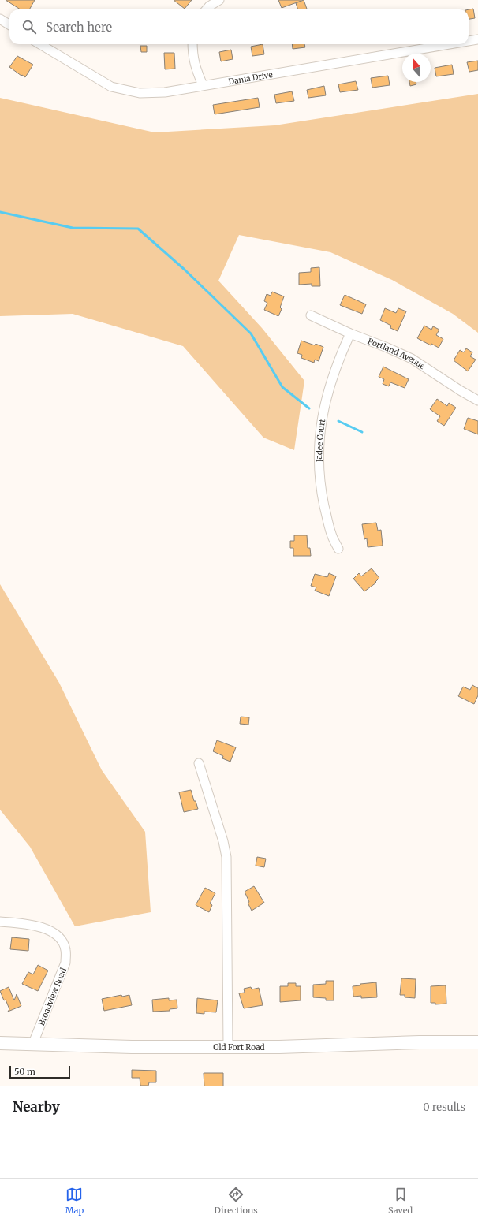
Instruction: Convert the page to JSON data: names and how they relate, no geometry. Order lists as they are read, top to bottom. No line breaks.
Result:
{"streets":{"main road":["Old Fort Road"],"street":["Dania Drive","Portland Avenue","Jadee Court","Broadview Road"]},"crossings":[["Portland Avenue","Jadee Court"],["Broadview Road","Old Fort Road"]],"scale_bar":"50 m","north":"top","page":{"search":"Search here","scale":"50 m","heading":["Nearby","0 results"],"nav":["Map","Directions","Saved"]}}
